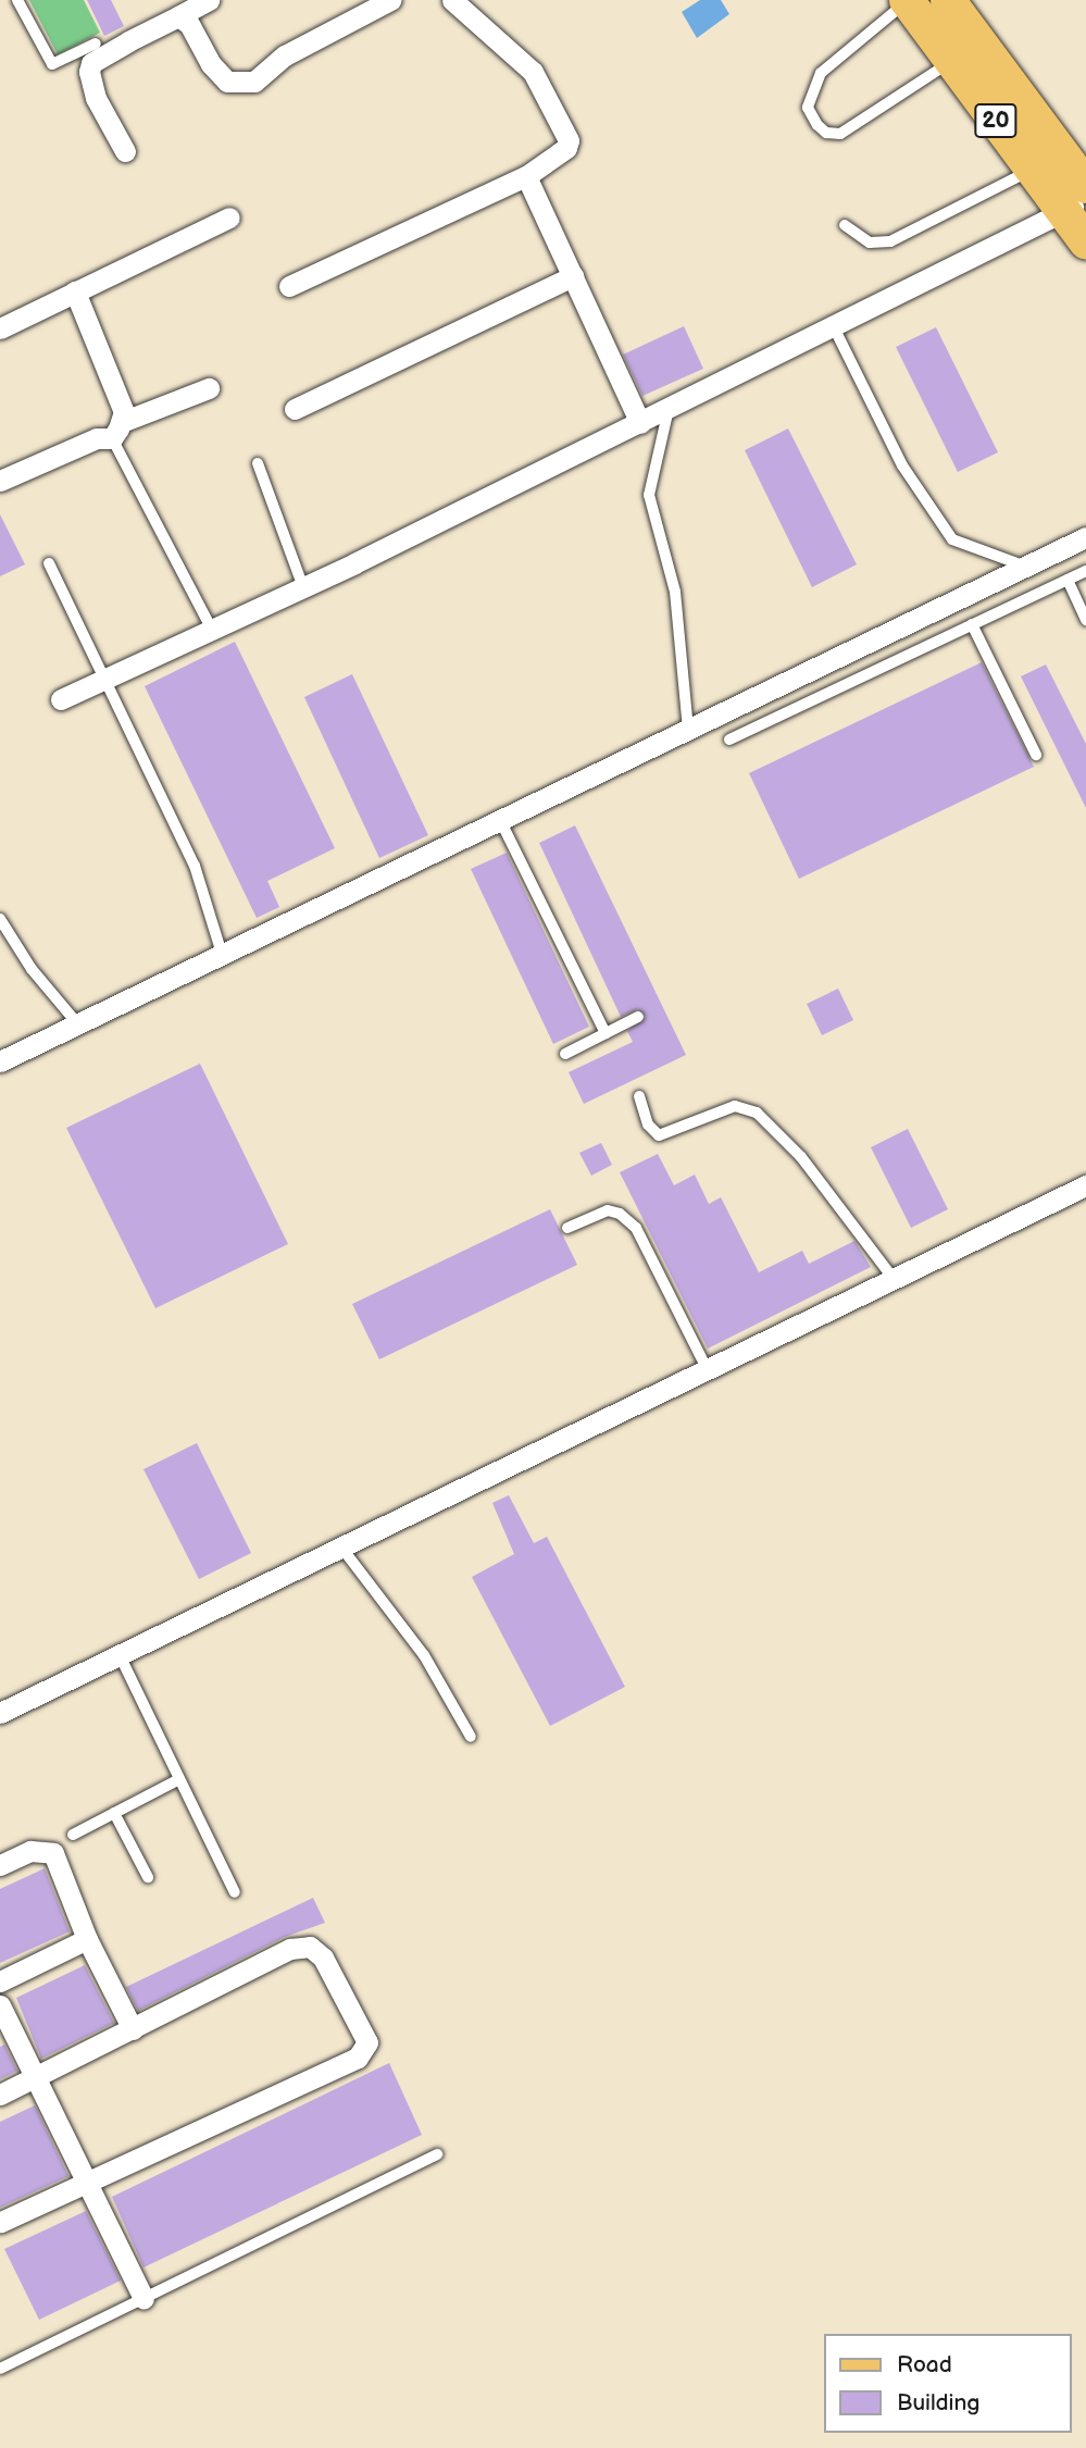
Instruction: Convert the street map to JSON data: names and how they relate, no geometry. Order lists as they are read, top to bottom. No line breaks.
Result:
{"streets":{"main road":["20"]},"legend":["Road","Building"]}
